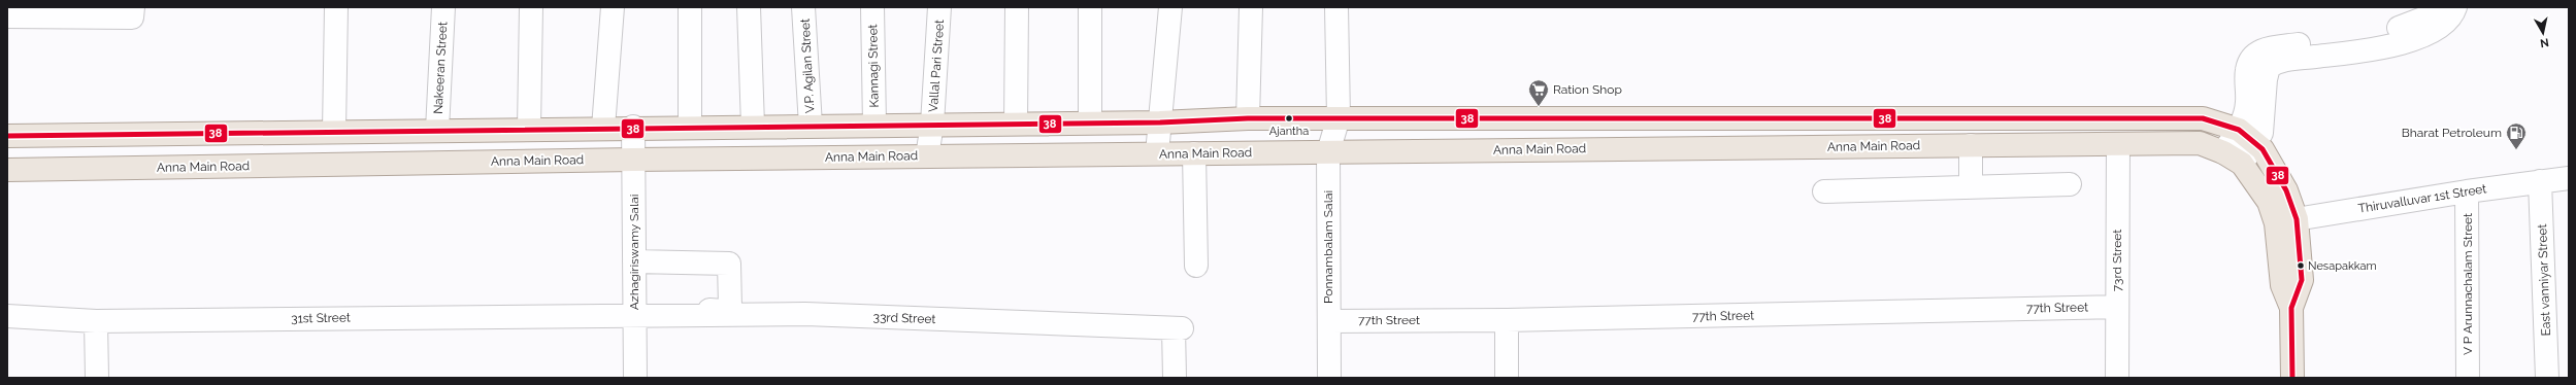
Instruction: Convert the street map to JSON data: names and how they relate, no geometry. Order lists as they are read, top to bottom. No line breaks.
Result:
{"streets":{"main road":["Anna Main Road"],"street":["V.P. Agilan Street","Kannagi Street","Vallal Pari Street","Nakeeran Street","Thiruvalluvar 1st Street","Ponnambalam Salai","Azhagiriswamy Salai","73rd Street","East vanniyar Street","V P Arunnachalam Street","77th Street","31st Street","33rd Street"]},"crossings":[["Vallal Pari Street","Anna Main Road"],["Anna Main Road","Ponnambalam Salai"],["Anna Main Road","Azhagiriswamy Salai"],["Anna Main Road","73rd Street"],["Thiruvalluvar 1st Street","East vanniyar Street"],["Thiruvalluvar 1st Street","V P Arunnachalam Street"],["Ponnambalam Salai","77th Street"],["Azhagiriswamy Salai","31st Street"],["Azhagiriswamy Salai","33rd Street"],["73rd Street","77th Street"],["31st Street","33rd Street"]],"places":{"supermarket":["Ration Shop"],"other":["Ajantha","Nesapakkam"],"fuel station":["Bharat Petroleum"]},"lines":["transit line 38"],"north":"bottom"}
